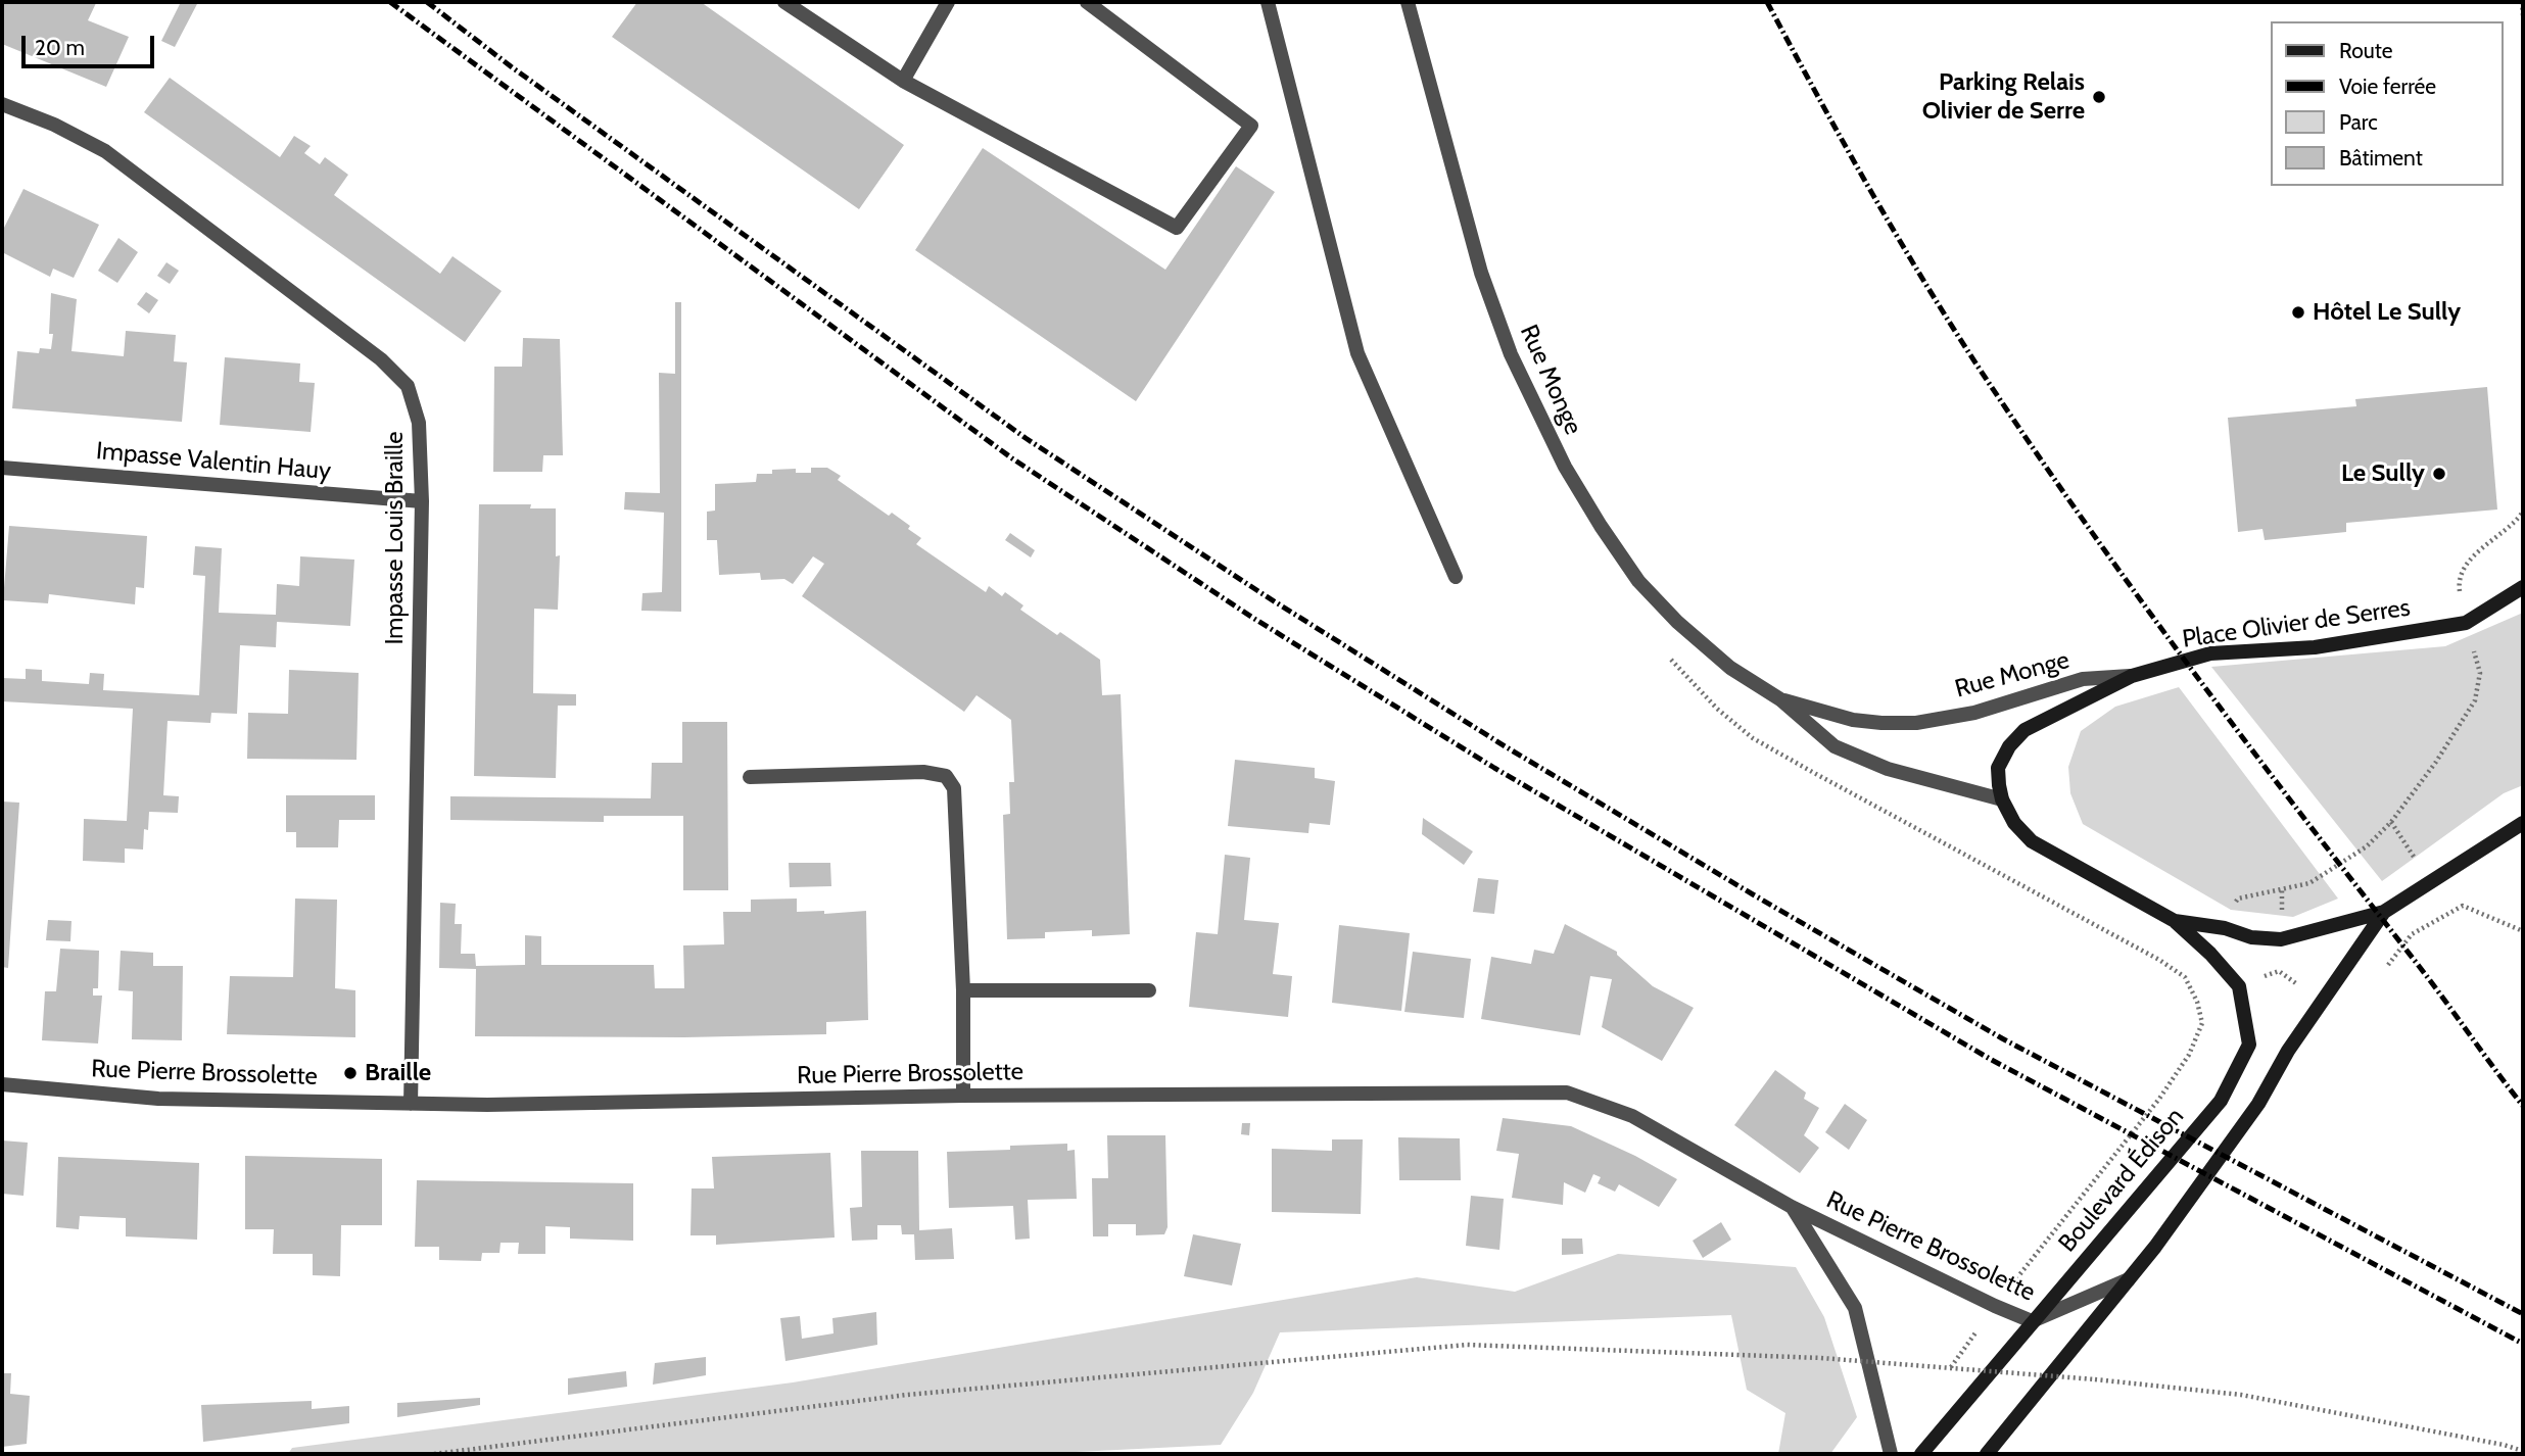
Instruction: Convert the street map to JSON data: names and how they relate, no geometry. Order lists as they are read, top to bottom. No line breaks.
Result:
{"streets":{"main road":["Place Olivier de Serres","Boulevard Édison"],"street":["Rue Monge","Impasse Valentin Hauy","Impasse Louis Braille","Rue Pierre Brossolette"]},"crossings":[["Rue Monge","Place Olivier de Serres"],["Impasse Valentin Hauy","Impasse Louis Braille"],["Impasse Louis Braille","Rue Pierre Brossolette"],["Place Olivier de Serres","Boulevard Édison"],["Rue Pierre Brossolette","Boulevard Édison"]],"places":["Parking Relais Olivier de Serre","Hôtel Le Sully","Le Sully","Braille"],"legend":["Route","Voie ferrée","Parc","Bâtiment"],"scale_bar":"20 m"}
